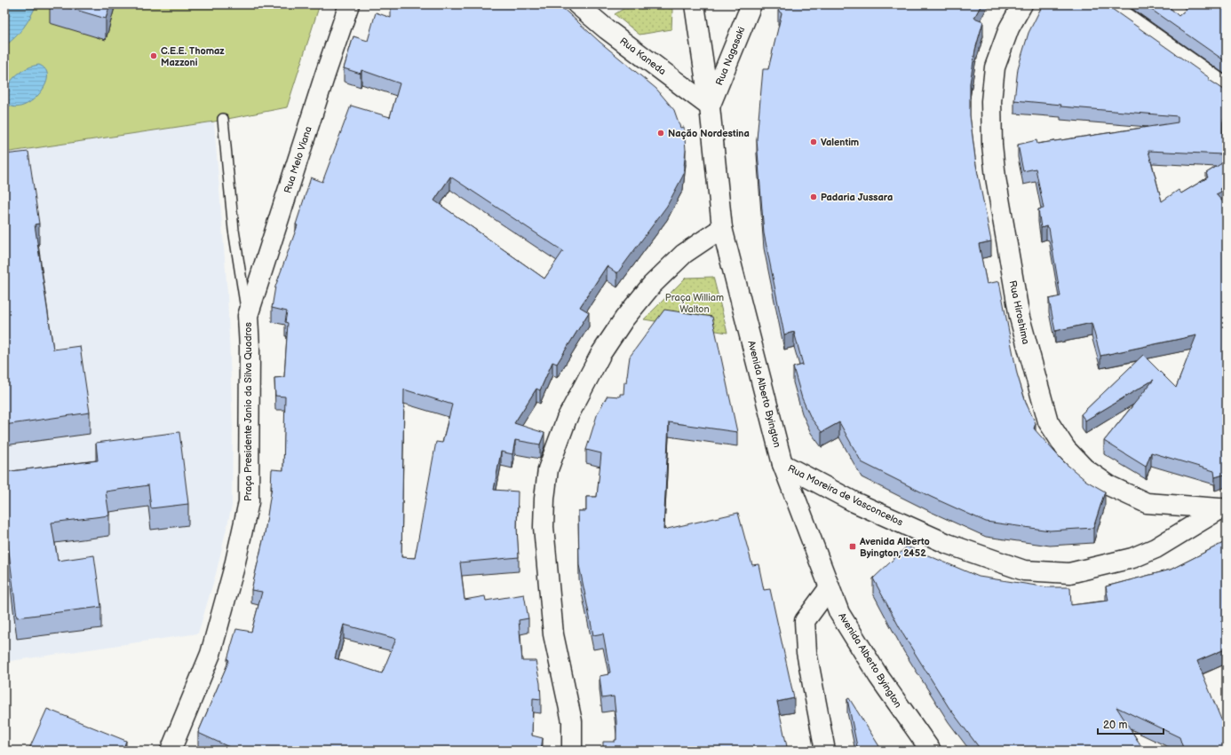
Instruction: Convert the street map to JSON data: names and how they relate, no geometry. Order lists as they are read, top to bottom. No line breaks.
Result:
{"streets":{"street":["Rua Kaneda","Rua Nagasaki","Rua Melo Viana","Rua Hiroshima","Avenida Alberto Byington","Praça Presidente Janio da Silva Quadros","Rua Moreira de Vasconcelos"]},"crossings":[["Rua Kaneda","Rua Nagasaki"],["Rua Kaneda","Avenida Alberto Byington"],["Rua Nagasaki","Avenida Alberto Byington"],["Rua Melo Viana","Praça Presidente Janio da Silva Quadros"],["Rua Hiroshima","Rua Moreira de Vasconcelos"],["Avenida Alberto Byington","Rua Moreira de Vasconcelos"]],"parks":["Praça William Walton"],"places":{"other":["C.E.E. Thomaz Mazzoni","Nação Nordestina","Valentim","Padaria Jussara"],"transit":["Avenida Alberto Byington, 2452"]},"scale_bar":"20 m"}
